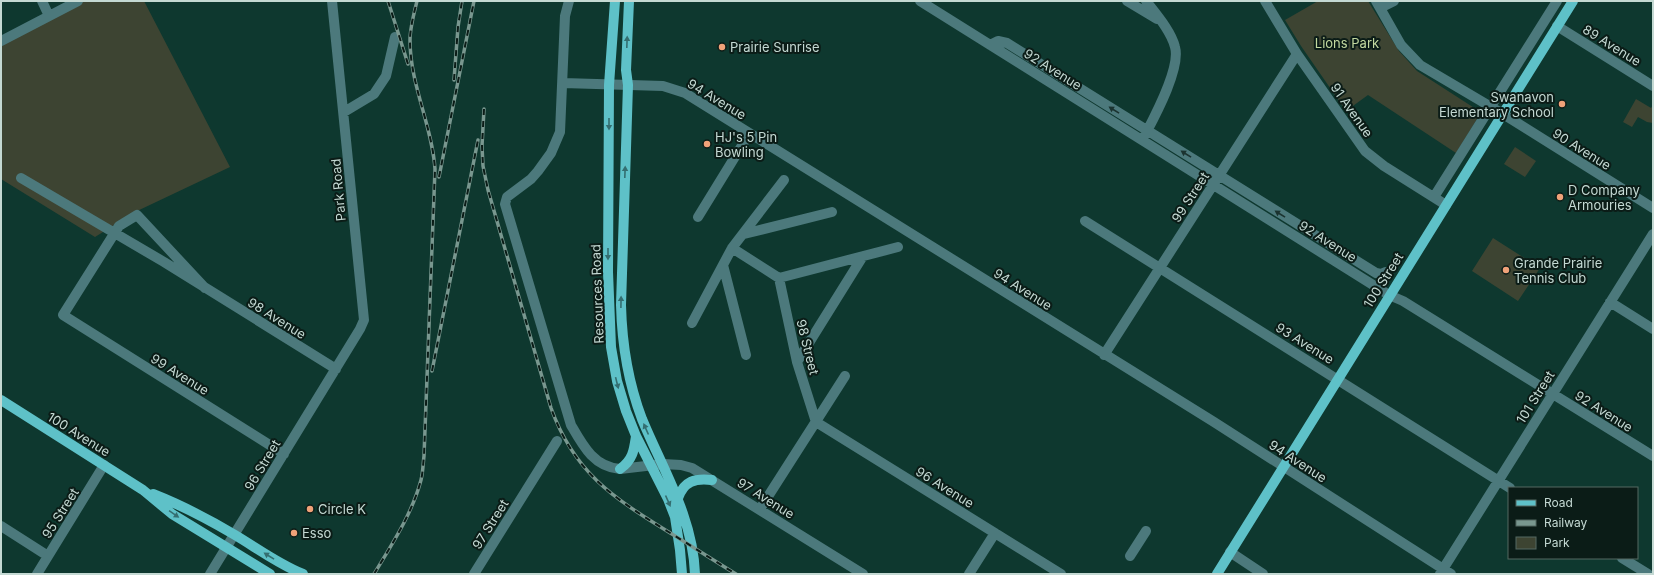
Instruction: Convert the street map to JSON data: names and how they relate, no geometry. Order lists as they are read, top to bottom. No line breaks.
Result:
{"streets":{"main road":["100 Street","Resources Road","100 Avenue"],"street":["89 Avenue","92 Avenue","94 Avenue","91 Avenue","90 Avenue","Park Road","99 Street","98 Avenue","93 Avenue","98 Street","99 Avenue","101 Street","96 Street","96 Avenue","97 Avenue","95 Street","97 Street"]},"crossings":[["89 Avenue","100 Street"],["92 Avenue","99 Street"],["92 Avenue","100 Street"],["92 Avenue","101 Street"],["94 Avenue","99 Street"],["94 Avenue","100 Street"],["94 Avenue","Resources Road"],["94 Avenue","101 Street"],["91 Avenue","99 Street"],["91 Avenue","100 Street"],["90 Avenue","100 Street"],["Park Road","98 Avenue"],["Park Road","96 Street"],["99 Street","93 Avenue"],["100 Street","93 Avenue"],["Resources Road","97 Avenue"],["98 Avenue","99 Avenue"],["98 Avenue","96 Street"],["93 Avenue","101 Street"],["98 Street","96 Avenue"],["99 Avenue","96 Street"],["100 Avenue","96 Street"],["100 Avenue","95 Street"]],"parks":["Lions Park"],"places":["Prairie Sunrise","Swanavon Elementary School","HJ's 5 Pin Bowling","D Company Armouries","Grande Prairie Tennis Club","Circle K","Esso"],"legend":["Road","Railway","Park"]}
